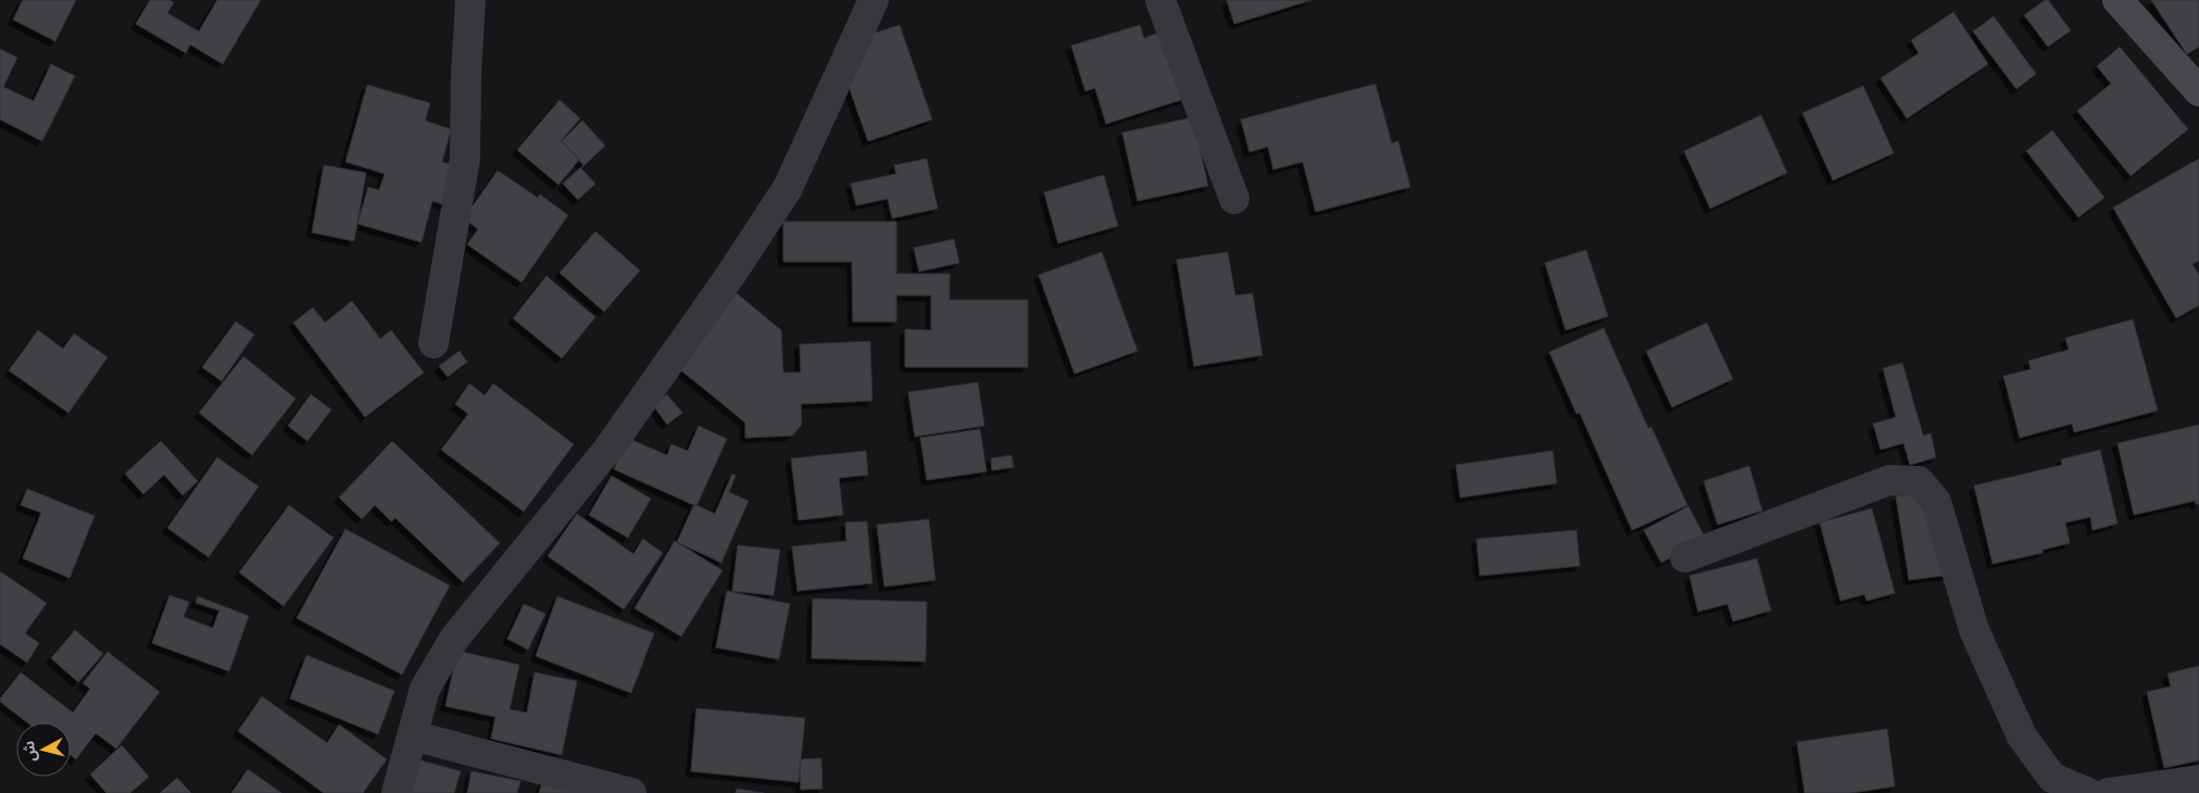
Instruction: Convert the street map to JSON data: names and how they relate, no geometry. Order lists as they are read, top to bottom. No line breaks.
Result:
{"north":"left"}
